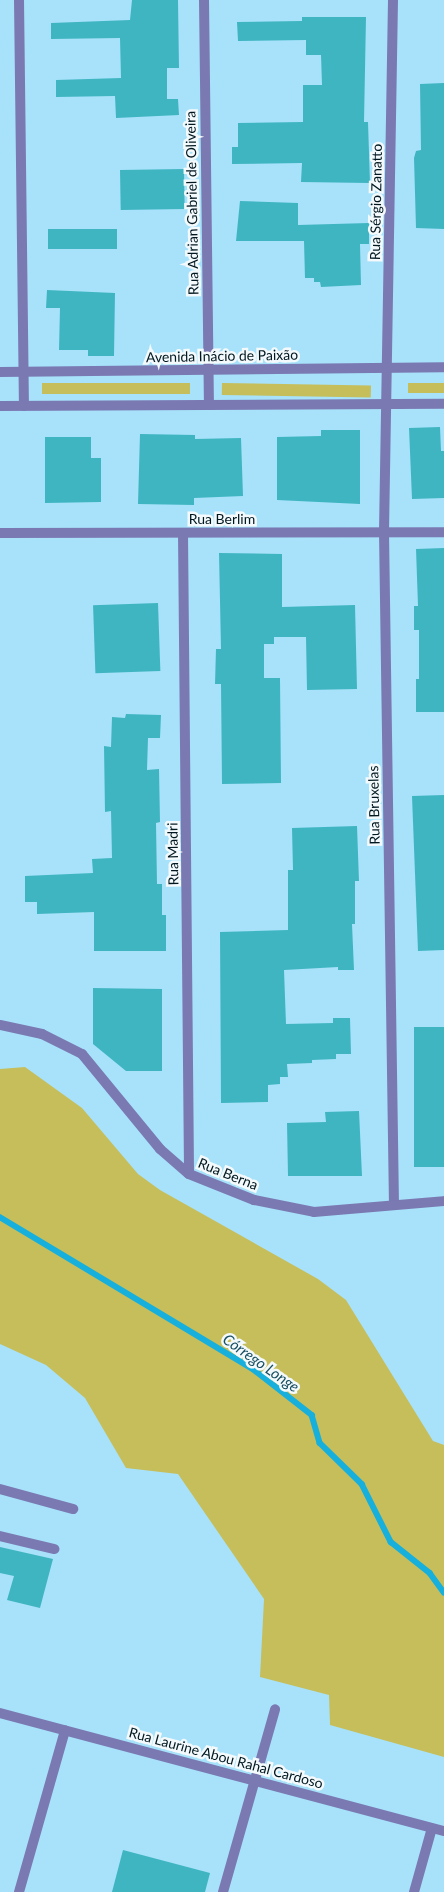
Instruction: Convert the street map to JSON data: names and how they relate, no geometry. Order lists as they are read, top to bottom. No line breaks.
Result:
{"streets":{"street":["Rua Sérgio Zanatto","Rua Adrian Gabriel de Oliveira","Avenida Inácio de Paixão","Rua Berlim","Rua Bruxelas","Rua Madri","Rua Berna","Rua Laurine Abou Rahal Cardoso"]},"crossings":[["Rua Sérgio Zanatto","Avenida Inácio de Paixão"],["Rua Sérgio Zanatto","Rua Bruxelas"],["Rua Adrian Gabriel de Oliveira","Avenida Inácio de Paixão"],["Rua Berlim","Rua Bruxelas"],["Rua Berlim","Rua Madri"],["Rua Bruxelas","Rua Berna"],["Rua Madri","Rua Berna"]],"water":["Córrego Longe"]}
